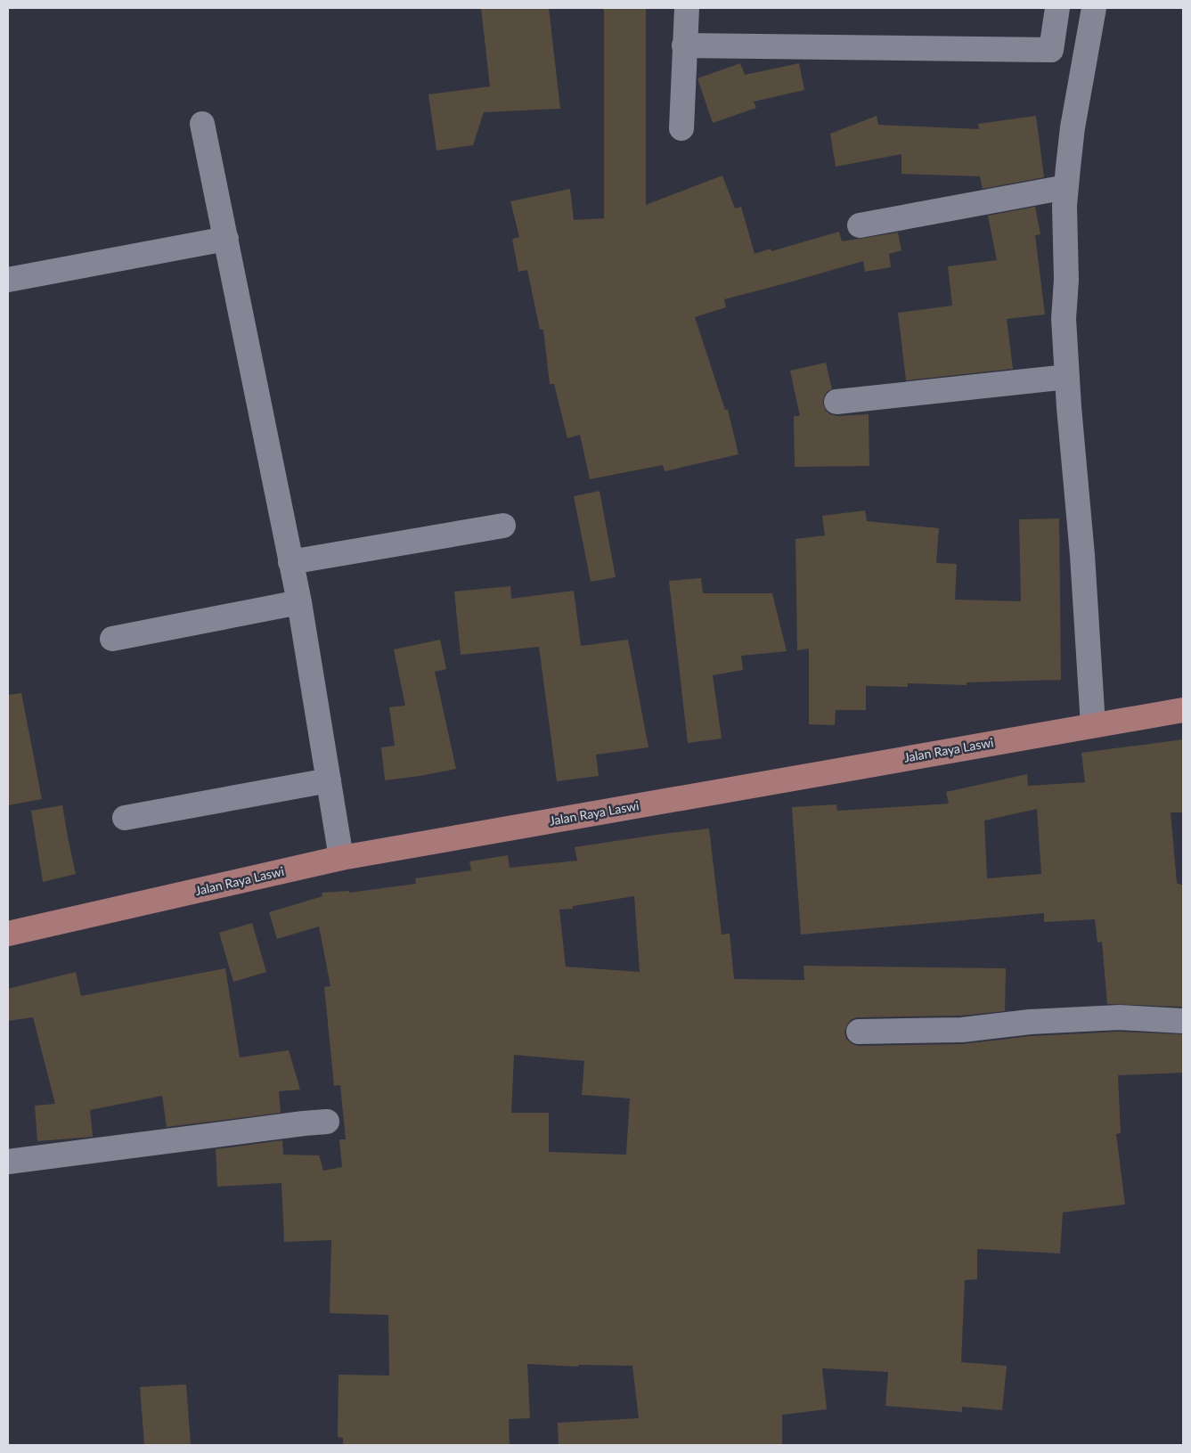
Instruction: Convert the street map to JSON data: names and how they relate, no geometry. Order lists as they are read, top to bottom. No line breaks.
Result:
{"streets":{"main road":["Jalan Raya Laswi"]}}
